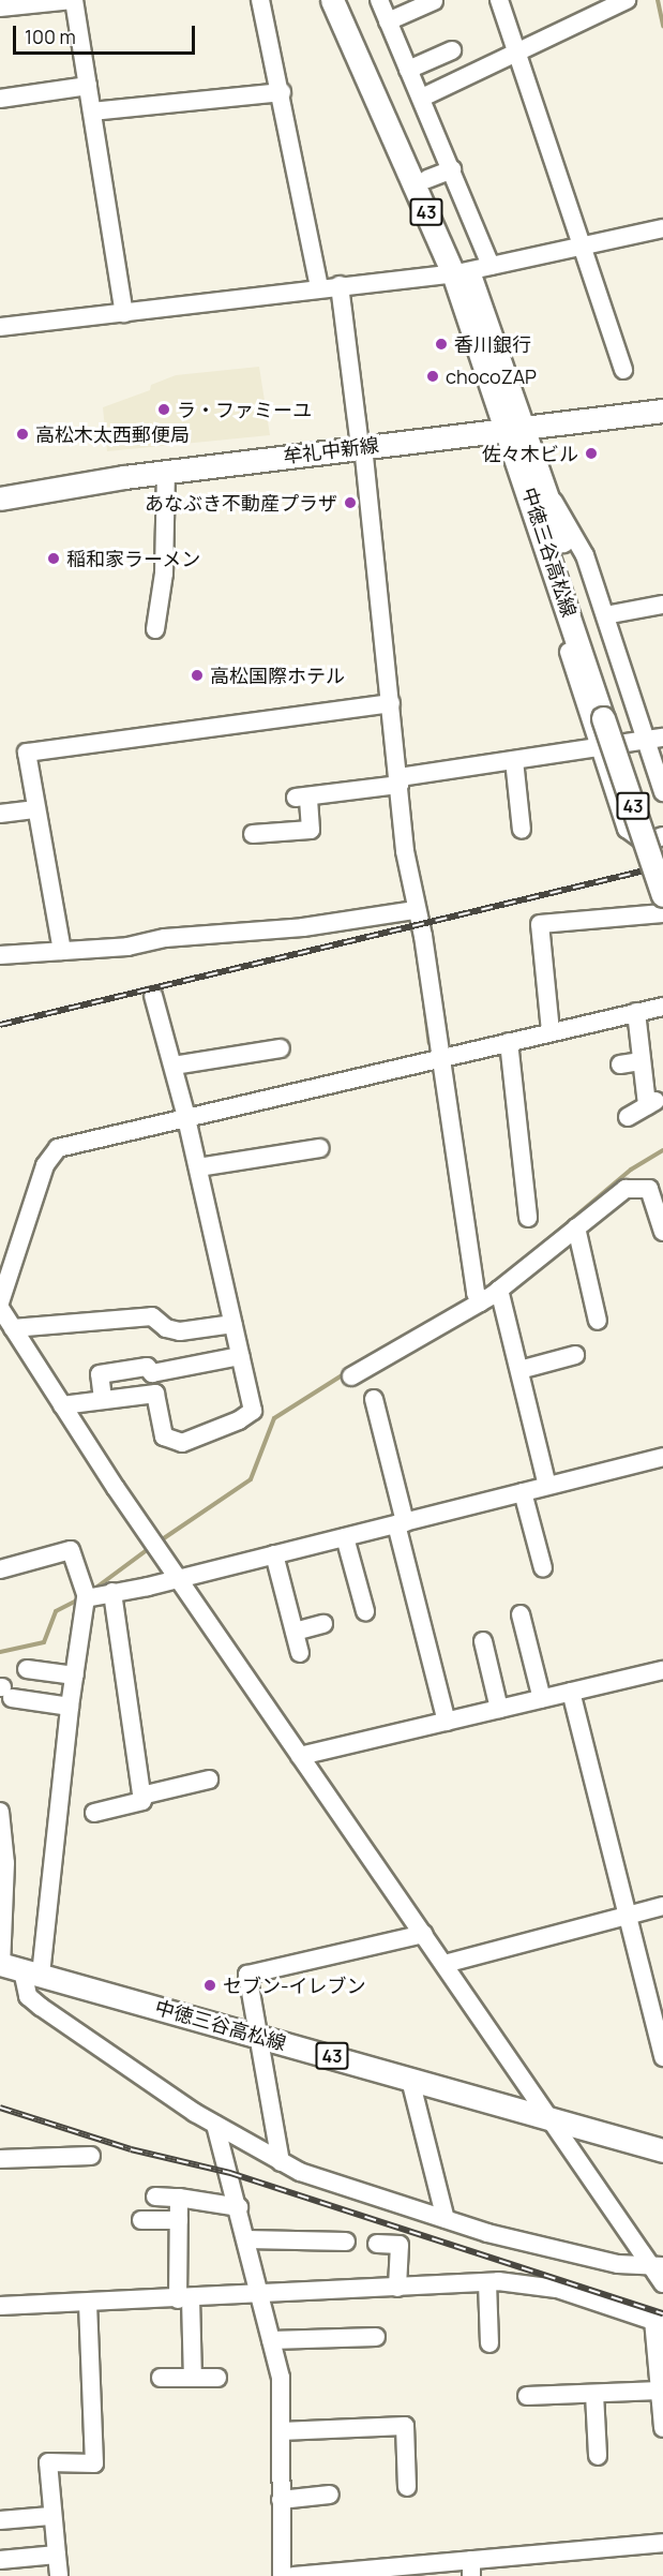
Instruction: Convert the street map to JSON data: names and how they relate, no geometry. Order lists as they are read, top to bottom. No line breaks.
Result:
{"streets":{"main road":["43","牟礼中新線","中徳三谷高松線"]},"crossings":[["牟礼中新線","中徳三谷高松線"]],"places":["香川銀行","chocoZAP","ラ・ファミーユ","高松木太西郵便局","佐々木ビル","あなぶき不動産プラザ","稲和家ラーメン","高松国際ホテル","セブン-イレブン"],"scale_bar":"100 m"}
